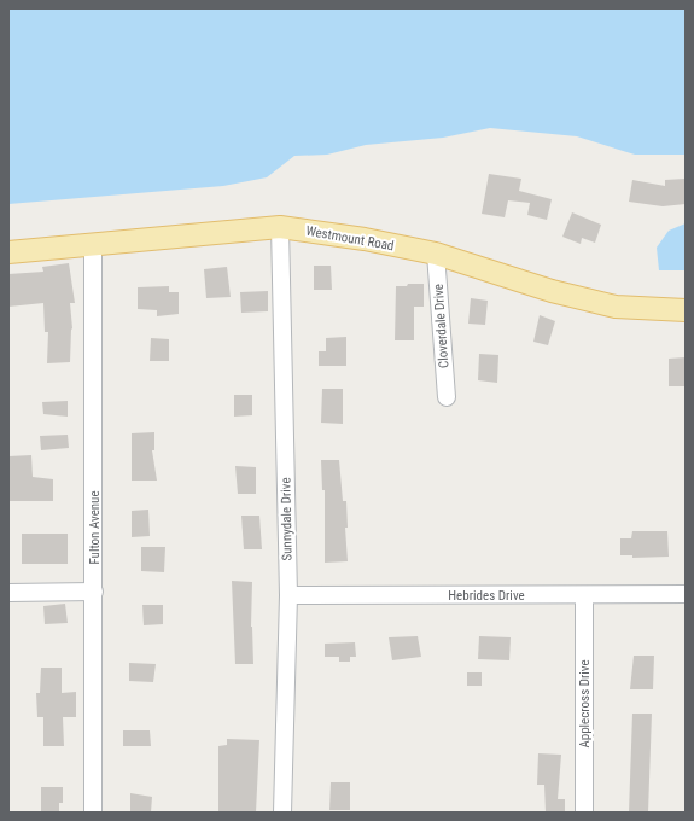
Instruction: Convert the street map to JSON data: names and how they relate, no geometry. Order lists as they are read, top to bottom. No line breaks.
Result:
{"streets":{"main road":["Westmount Road"],"street":["Cloverdale Drive","Sunnydale Drive","Fulton Avenue","Hebrides Drive","Applecross Drive"]},"crossings":[["Westmount Road","Cloverdale Drive"],["Westmount Road","Sunnydale Drive"],["Westmount Road","Fulton Avenue"],["Sunnydale Drive","Hebrides Drive"],["Hebrides Drive","Applecross Drive"]]}
